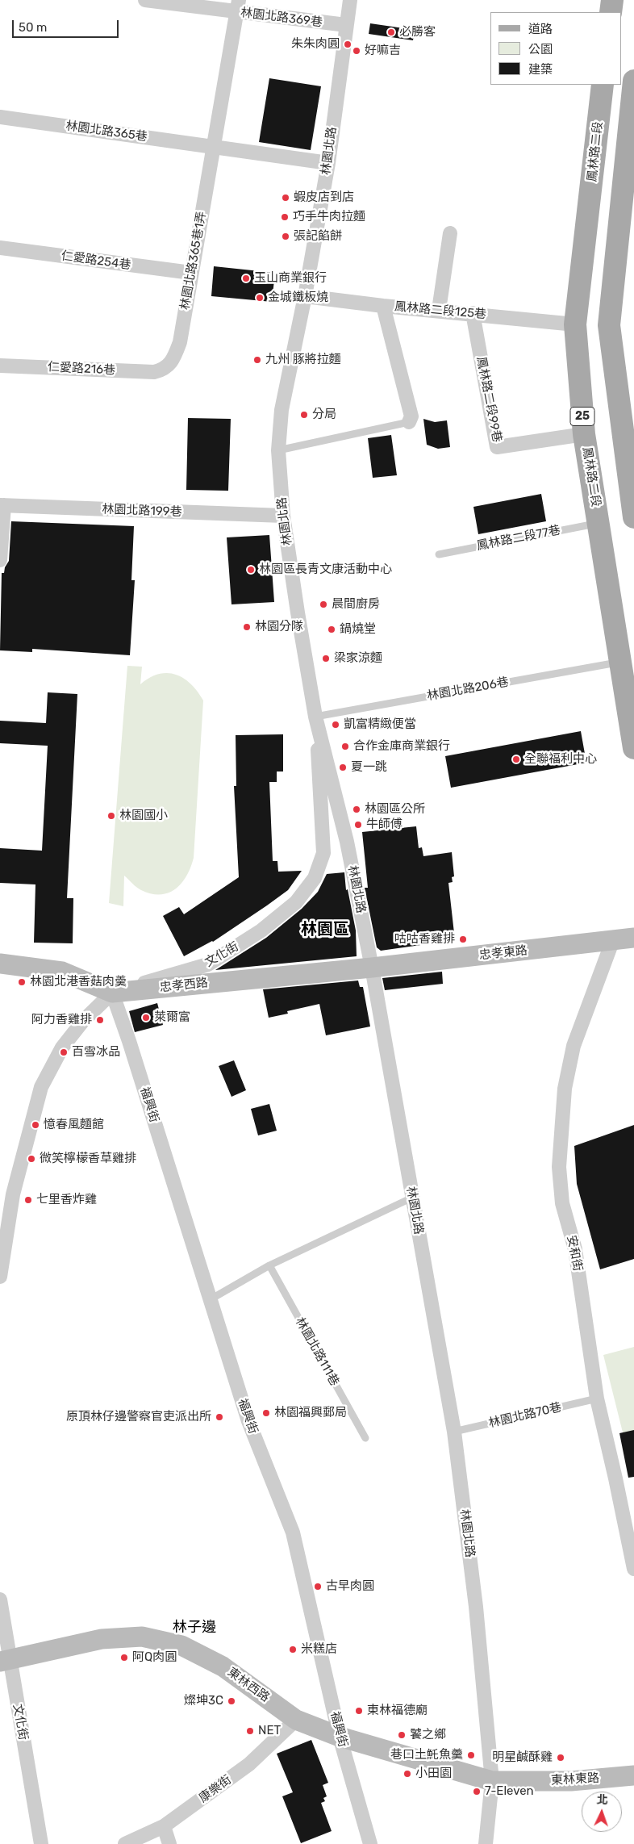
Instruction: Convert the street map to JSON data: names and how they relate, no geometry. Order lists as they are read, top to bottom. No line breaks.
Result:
{"streets":{"main road":["鳳林路二段","25"],"street":["林園北路369巷","林園北路365巷","林園北路","仁愛路254巷","林園北路365巷1弄","鳳林路二段125巷","仁愛路216巷","鳳林路二段99巷","林園北路199巷","忠孝東路","文化街","忠孝西路","福興街","安和街","東林西路","東林東路","康樂街"],"lane":["鳳林路二段77巷","林園北路206巷","林園北路111巷","林園北路70巷"]},"crossings":[["林園北路369巷","林園北路"],["林園北路365巷","林園北路"],["林園北路365巷","林園北路365巷1弄"],["林園北路","鳳林路二段125巷"],["林園北路","林園北路199巷"],["林園北路","林園北路206巷"],["林園北路","忠孝東路"],["林園北路","文化街"],["林園北路","忠孝西路"],["林園北路","林園北路70巷"],["林園北路","東林西路"],["林園北路","東林東路"],["鳳林路二段","鳳林路二段125巷"],["鳳林路二段","鳳林路二段99巷"],["鳳林路二段","鳳林路二段77巷"],["鳳林路二段","林園北路206巷"],["仁愛路254巷","林園北路365巷1弄"],["林園北路365巷1弄","仁愛路216巷"],["鳳林路二段125巷","鳳林路二段99巷"],["林園北路206巷","文化街"],["忠孝東路","忠孝西路"],["忠孝東路","安和街"],["文化街","忠孝西路"],["文化街","福興街"],["文化街","東林西路"],["忠孝西路","福興街"],["福興街","東林西路"],["安和街","林園北路70巷"],["東林西路","東林東路"],["東林西路","康樂街"]],"districts":["林園區","林子邊"],"places":["必勝客","朱朱肉圓","好嘛吉","蝦皮店到店","巧手牛肉拉麵","張記餡餅","玉山商業銀行","金城鐵板燒","九州 豚將拉麵","分局","林園區長青文康活動中心","晨間廚房","林園分隊","鍋燒堂","梁家涼麵","凱富精緻便當","合作金庫商業銀行","全聯福利中心","夏一跳","林園區公所","林園國小","牛師傅","咕咕香雞排","林園北港香菇肉羮","萊爾富","阿力香雞排","百雪冰品","憶春風麵館","微笑檸檬香草雞排","七里香炸雞","林園福興郵局","原頂林仔邊警察官吏派出所","古早肉圓","米糕店","阿Q肉圓","燦坤3C","東林福德廟","NET","饕之鄉","巷口土魠魚羹","明星鹹酥雞","小田園","7-Eleven"],"legend":["道路","公園","建築"],"scale_bar":"50 m","north":"top"}
